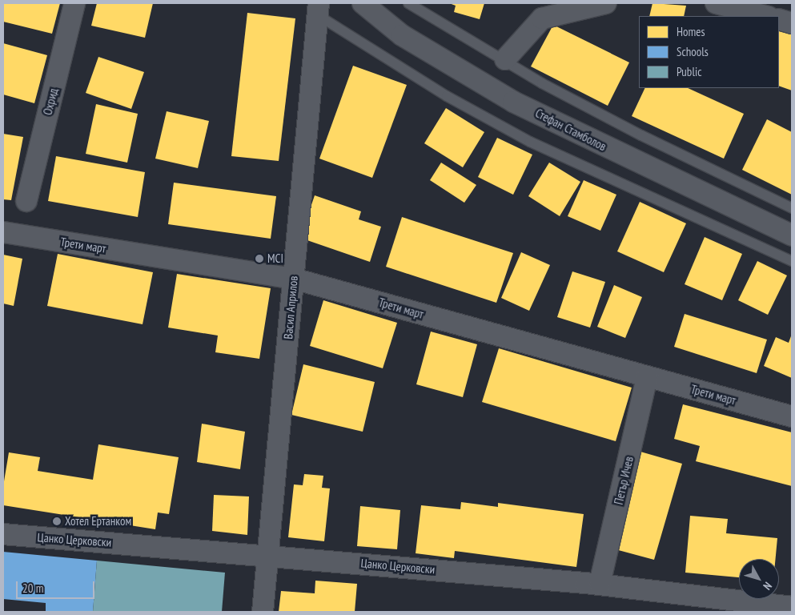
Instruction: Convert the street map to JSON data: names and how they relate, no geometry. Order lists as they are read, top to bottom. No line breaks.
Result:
{"streets":{"street":["Охрид","Стефан Стамболов","Трети март","Васил Априлов","Петър Ичев","Цанко Церковски"]},"crossings":[["Трети март","Васил Априлов"],["Трети март","Петър Ичев"],["Васил Априлов","Цанко Церковски"],["Петър Ичев","Цанко Церковски"]],"places":["MCI","Хотел Ертанком"],"legend":["Homes","Schools","Public"],"scale_bar":"20 m","north":"bottom right"}
